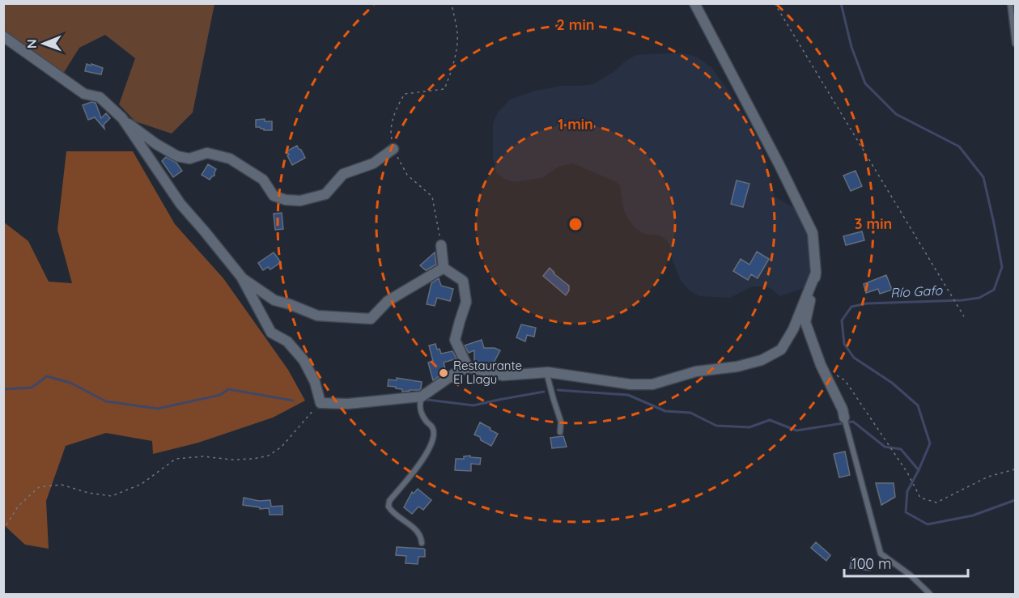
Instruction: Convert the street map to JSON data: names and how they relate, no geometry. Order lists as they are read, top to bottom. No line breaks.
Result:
{"water":["Río Gafo"],"places":["Restaurante El Llagu"],"scale_bar":"100 m","north":"left","rings":["2 min","1 min","3 min"]}
